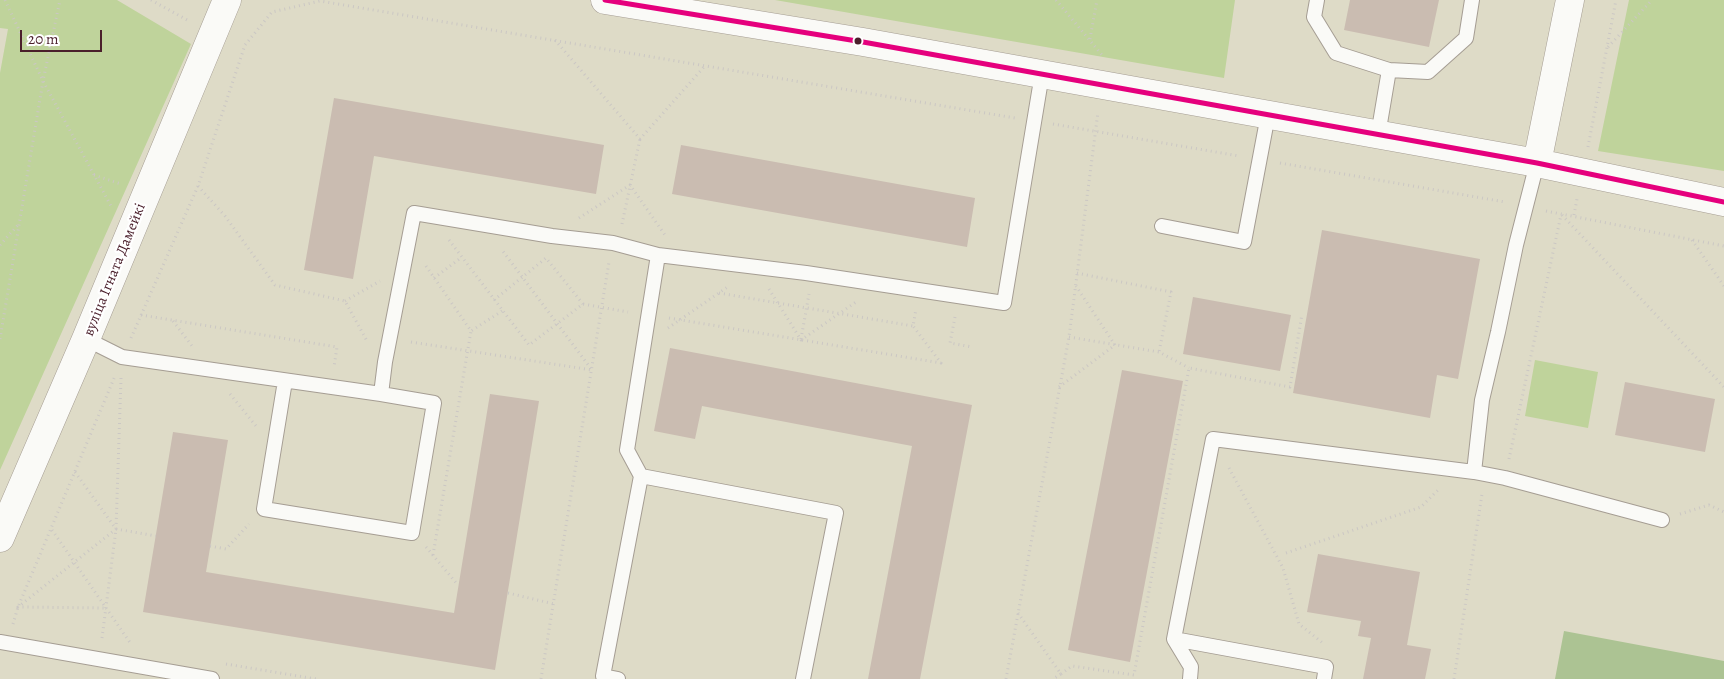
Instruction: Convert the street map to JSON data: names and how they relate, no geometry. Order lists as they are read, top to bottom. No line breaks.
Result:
{"streets":{"street":["вуліца Ігната Дамейкі"]},"scale_bar":"20 m"}
